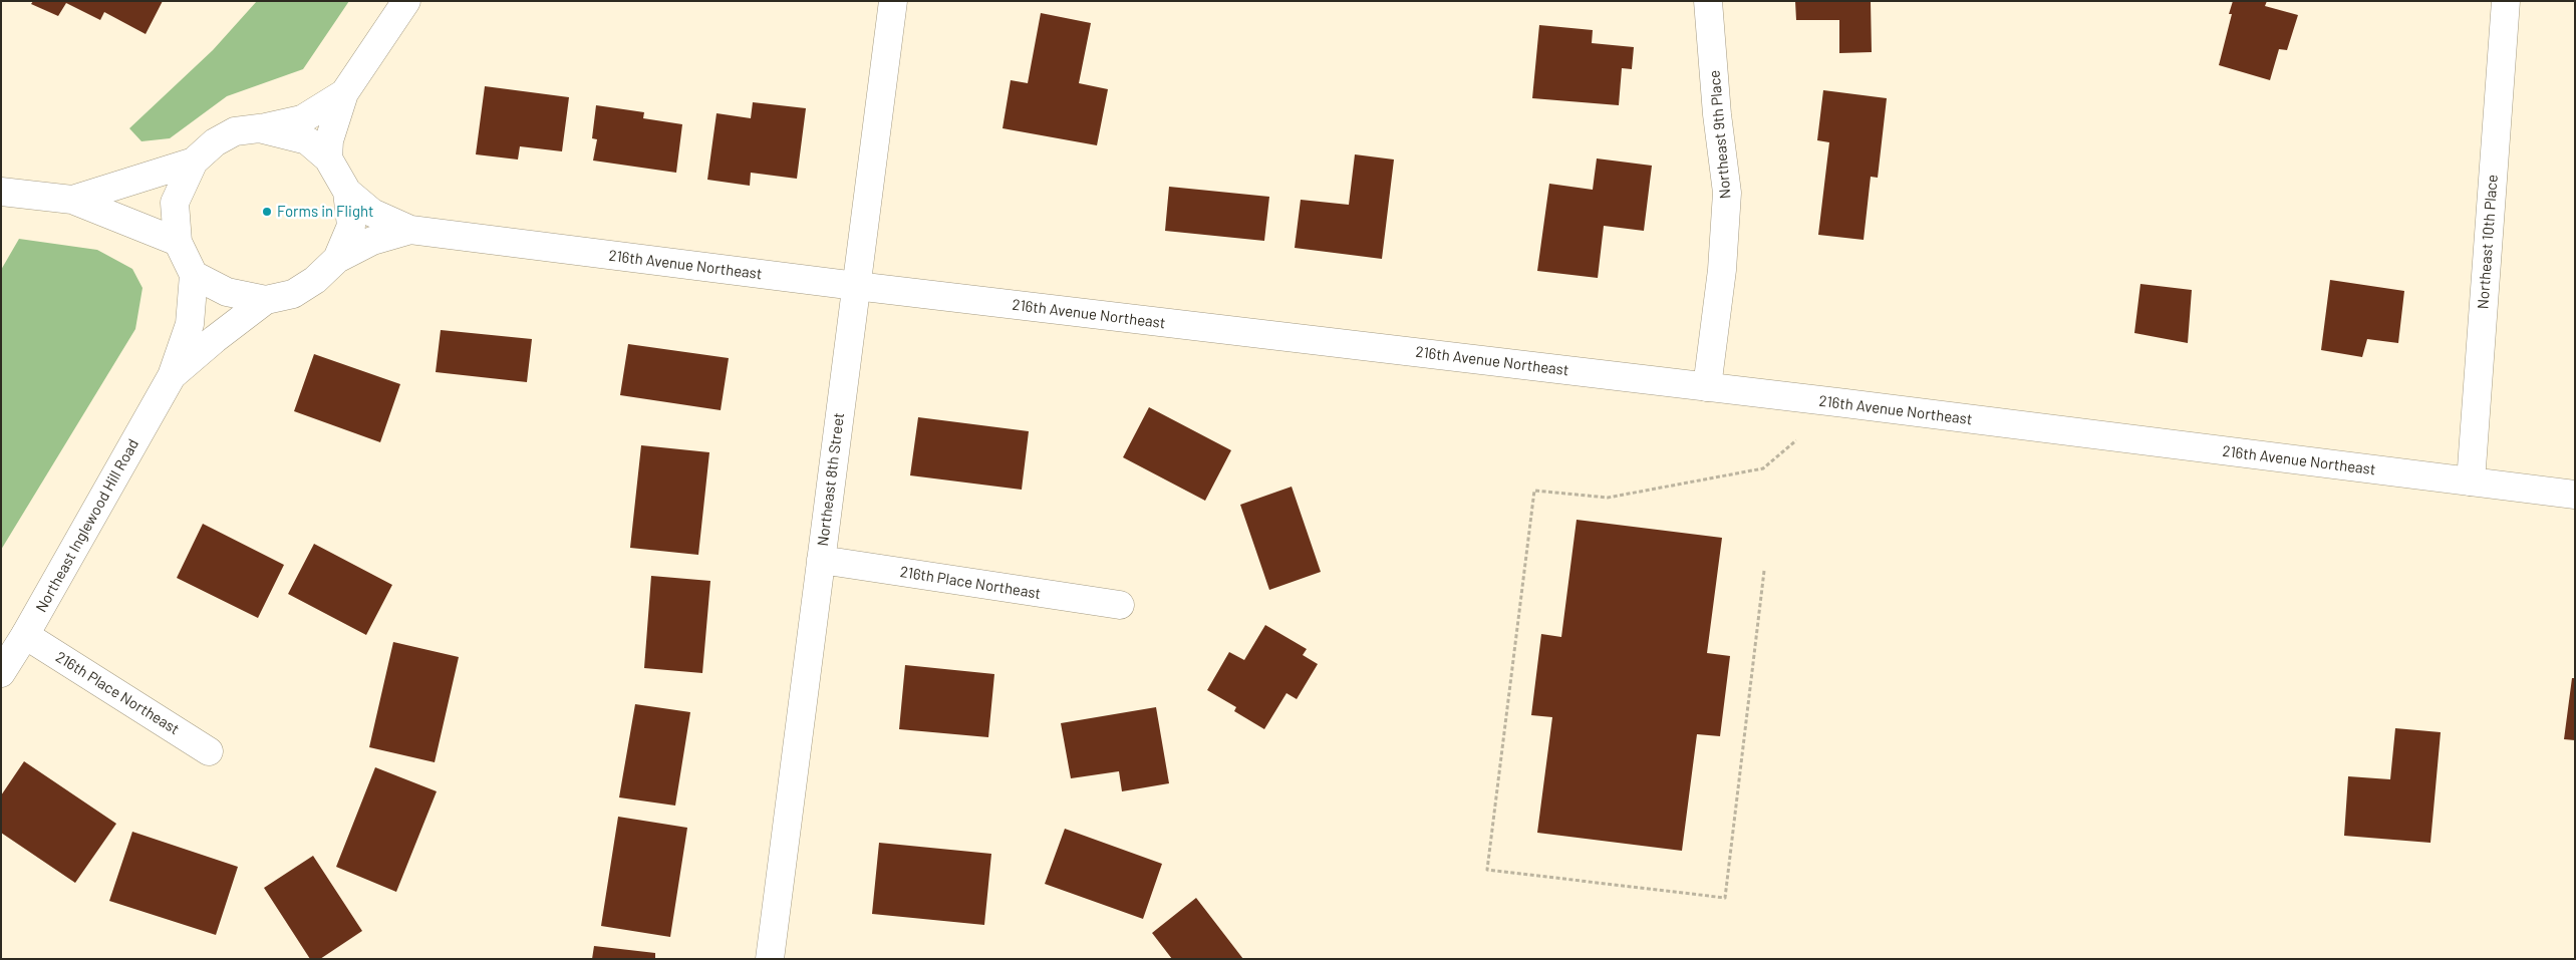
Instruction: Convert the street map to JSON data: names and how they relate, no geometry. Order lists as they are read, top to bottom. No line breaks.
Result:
{"streets":{"street":["Northeast 9th Place","Northeast 10th Place","216th Avenue Northeast","Northeast 8th Street","Northeast Inglewood Hill Road","216th Place Northeast"]},"crossings":[["Northeast 9th Place","216th Avenue Northeast"],["Northeast 10th Place","216th Avenue Northeast"],["216th Avenue Northeast","Northeast 8th Street"],["216th Avenue Northeast","Northeast Inglewood Hill Road"],["Northeast 8th Street","216th Place Northeast"],["Northeast Inglewood Hill Road","216th Place Northeast"]],"places":["Forms in Flight"]}
